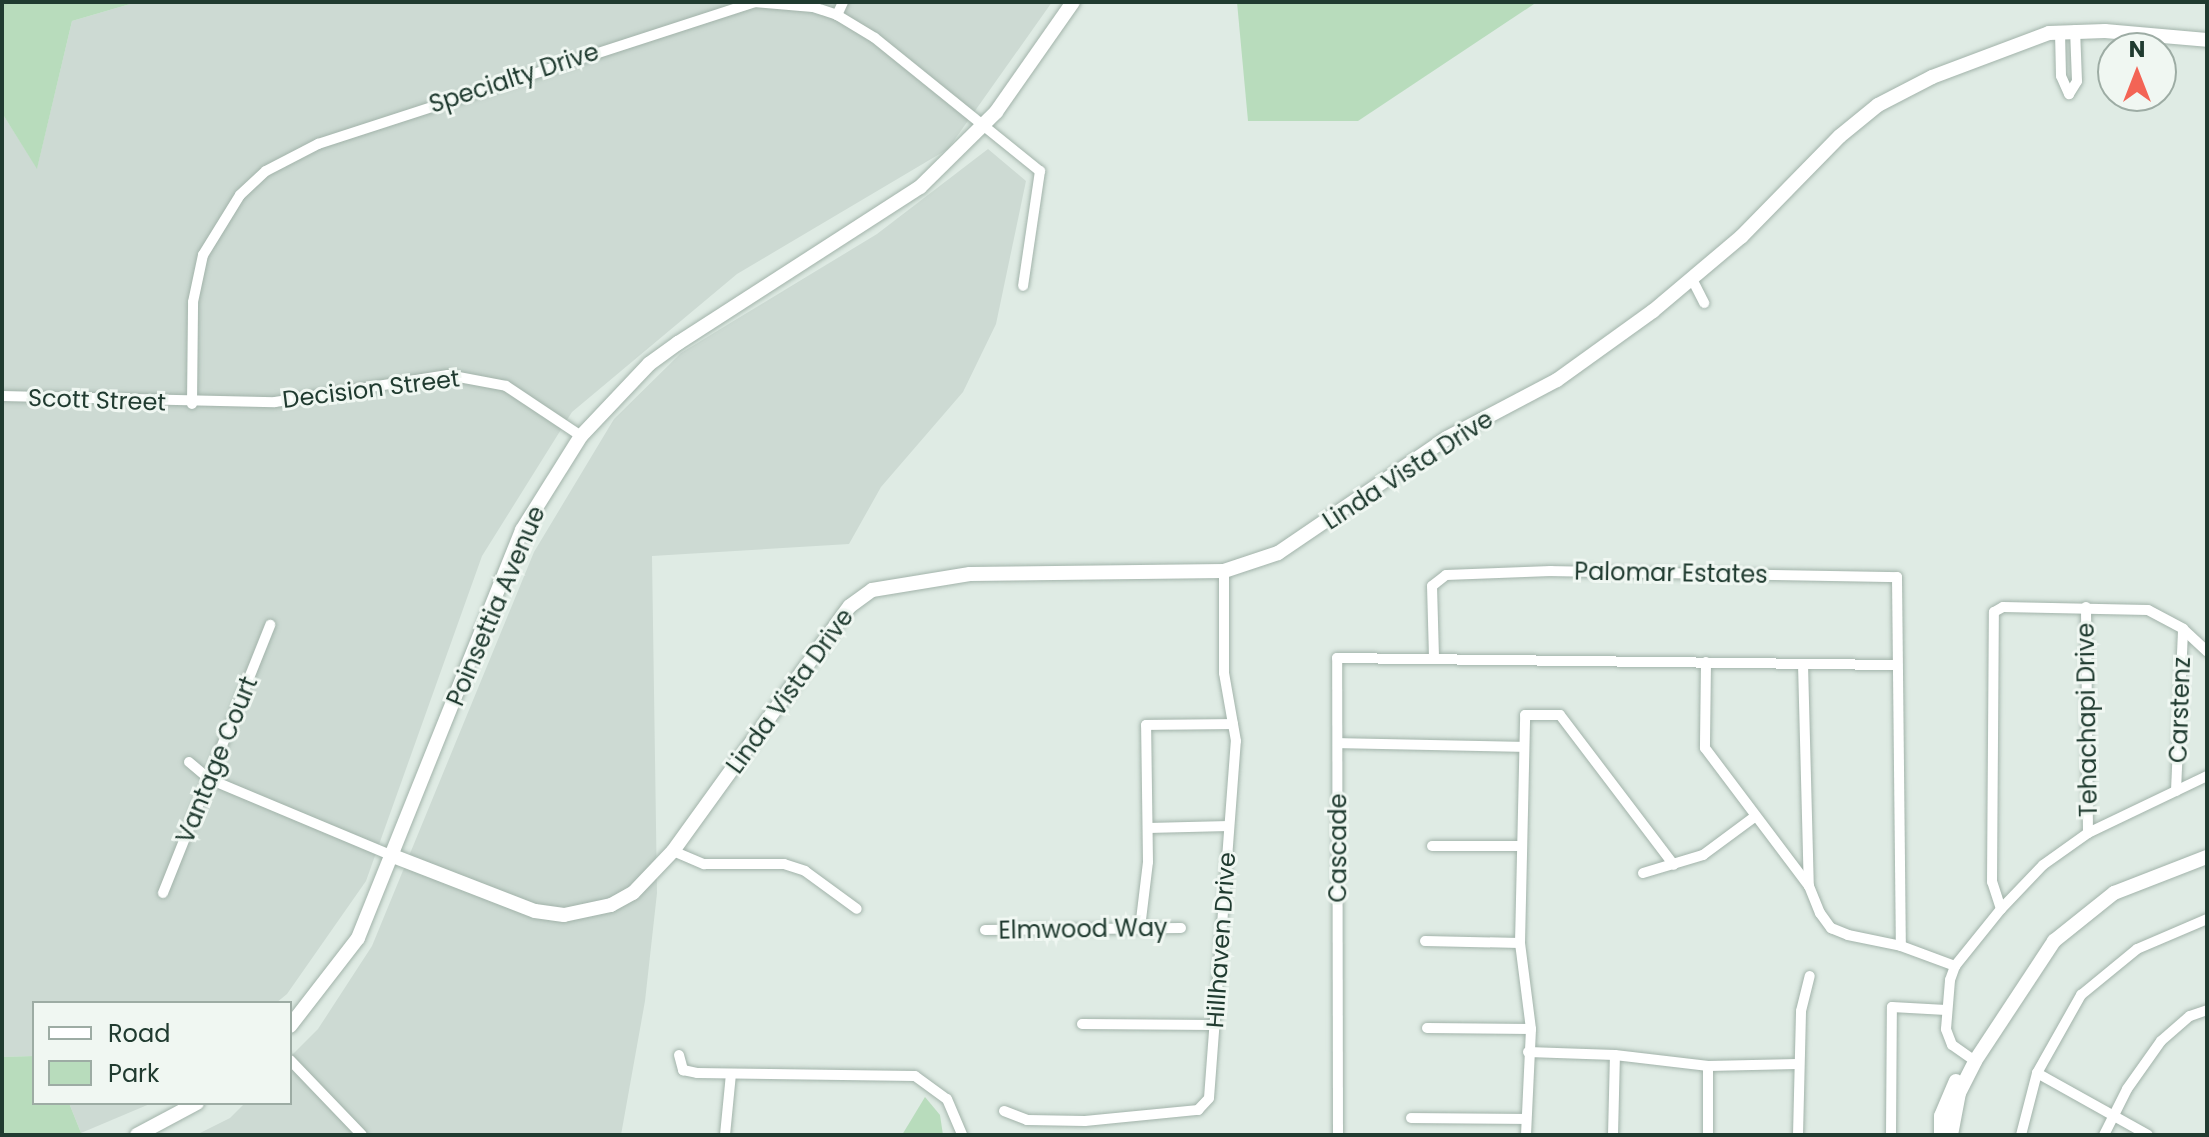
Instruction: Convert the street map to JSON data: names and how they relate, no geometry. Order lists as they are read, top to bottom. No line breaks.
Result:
{"streets":{"street":["Specialty Drive","Decision Street","Scott Street","Linda Vista Drive","Palomar Estates","Poinsettia Avenue","Carstenz","Tehachapi Drive","Vantage Court","Cascade","Elmwood Way","Hillhaven Drive"]},"crossings":[["Specialty Drive","Decision Street"],["Specialty Drive","Scott Street"],["Specialty Drive","Poinsettia Avenue"],["Decision Street","Scott Street"],["Decision Street","Poinsettia Avenue"],["Linda Vista Drive","Poinsettia Avenue"],["Linda Vista Drive","Hillhaven Drive"],["Palomar Estates","Cascade"]],"legend":["Road","Park"],"north":"top"}
